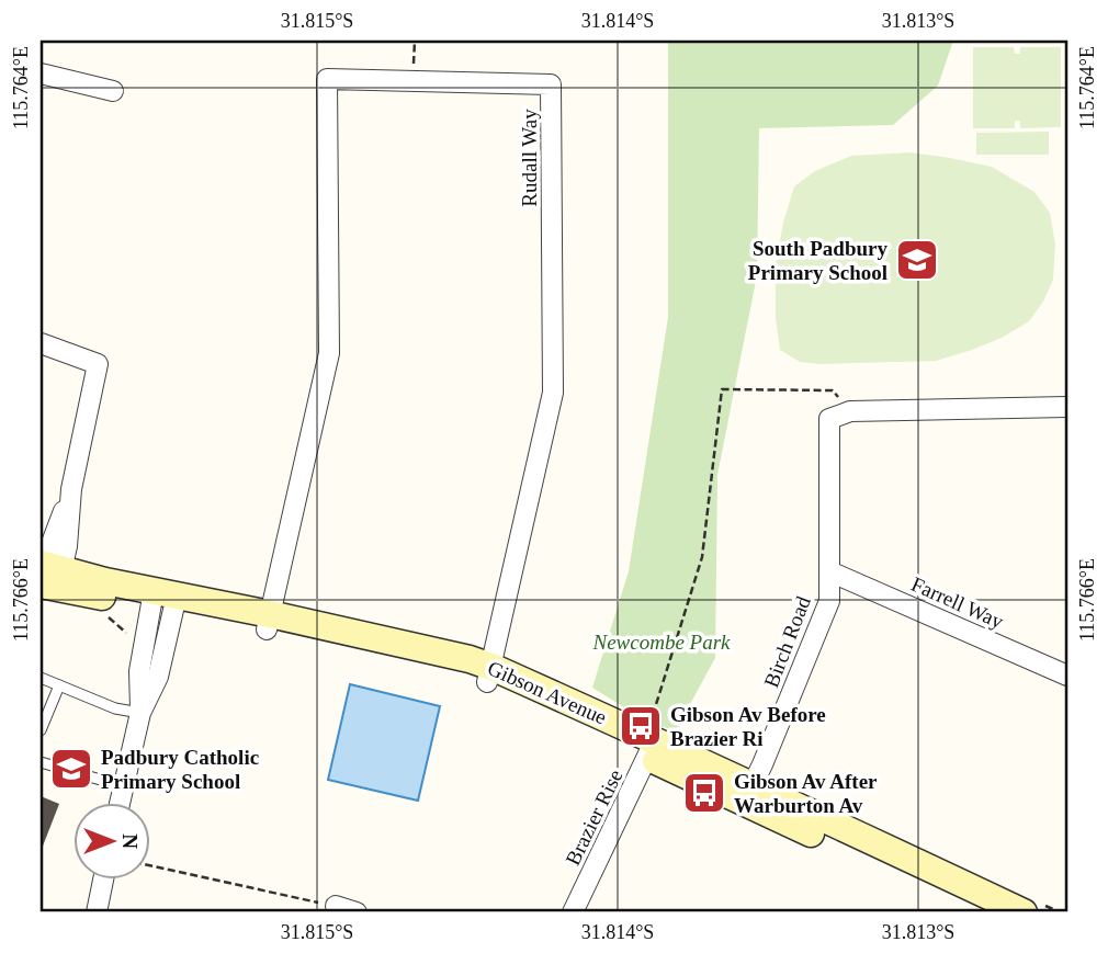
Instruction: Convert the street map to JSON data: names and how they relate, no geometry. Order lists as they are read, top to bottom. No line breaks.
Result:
{"streets":{"main road":["Gibson Avenue"],"street":["Rudall Way","Farrell Way","Birch Road","Brazier Rise"]},"crossings":[["Rudall Way","Gibson Avenue"],["Farrell Way","Birch Road"],["Birch Road","Gibson Avenue"],["Gibson Avenue","Brazier Rise"]],"parks":["Newcombe Park"],"places":{"school or university":["South Padbury Primary School","Padbury Catholic Primary School"],"bus stop":["Gibson Av Before Brazier Ri","Gibson Av After Warburton Av"]},"north":"right","coordinates":["31.815°S","31.814°S","31.813°S","115.764°E","115.766°E"]}
